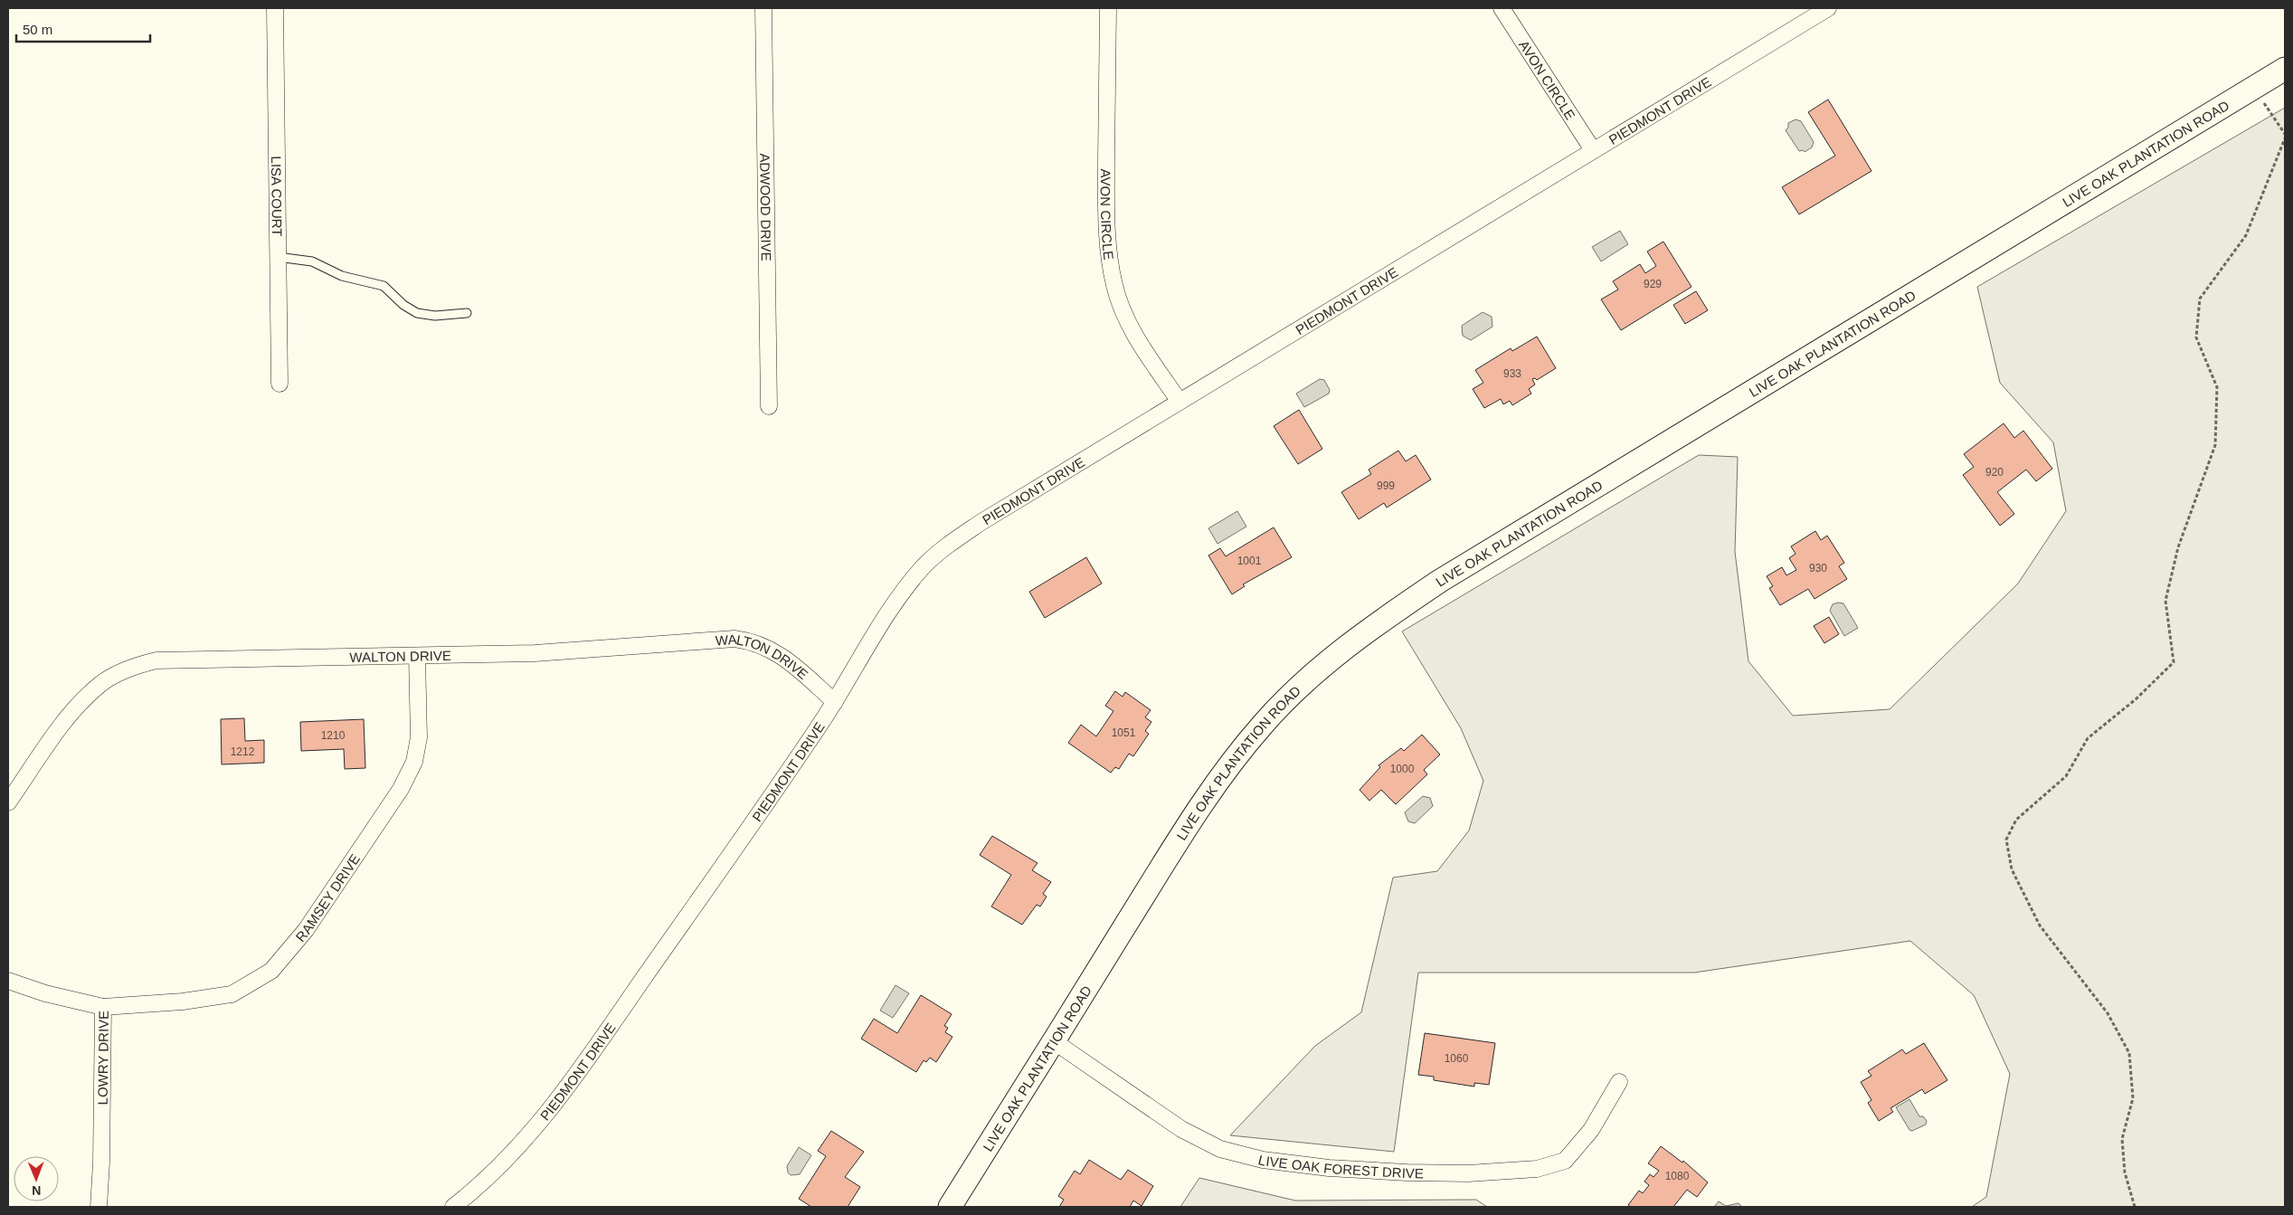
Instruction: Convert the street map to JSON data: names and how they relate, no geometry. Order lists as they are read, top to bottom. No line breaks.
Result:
{"streets":{"street":["AVON CIRCLE","PIEDMONT DRIVE","LIVE OAK PLANTATION ROAD","LISA COURT","ADWOOD DRIVE","WALTON DRIVE","RAMSEY DRIVE","LOWRY DRIVE","LIVE OAK FOREST DRIVE"]},"crossings":[["AVON CIRCLE","PIEDMONT DRIVE"],["PIEDMONT DRIVE","WALTON DRIVE"],["LIVE OAK PLANTATION ROAD","LIVE OAK FOREST DRIVE"],["WALTON DRIVE","RAMSEY DRIVE"],["RAMSEY DRIVE","LOWRY DRIVE"]],"house_numbers":["929","933","920","999","1001","930","1051","1210","1212","1000","1060","1080"],"scale_bar":"50 m","north":"bottom"}
